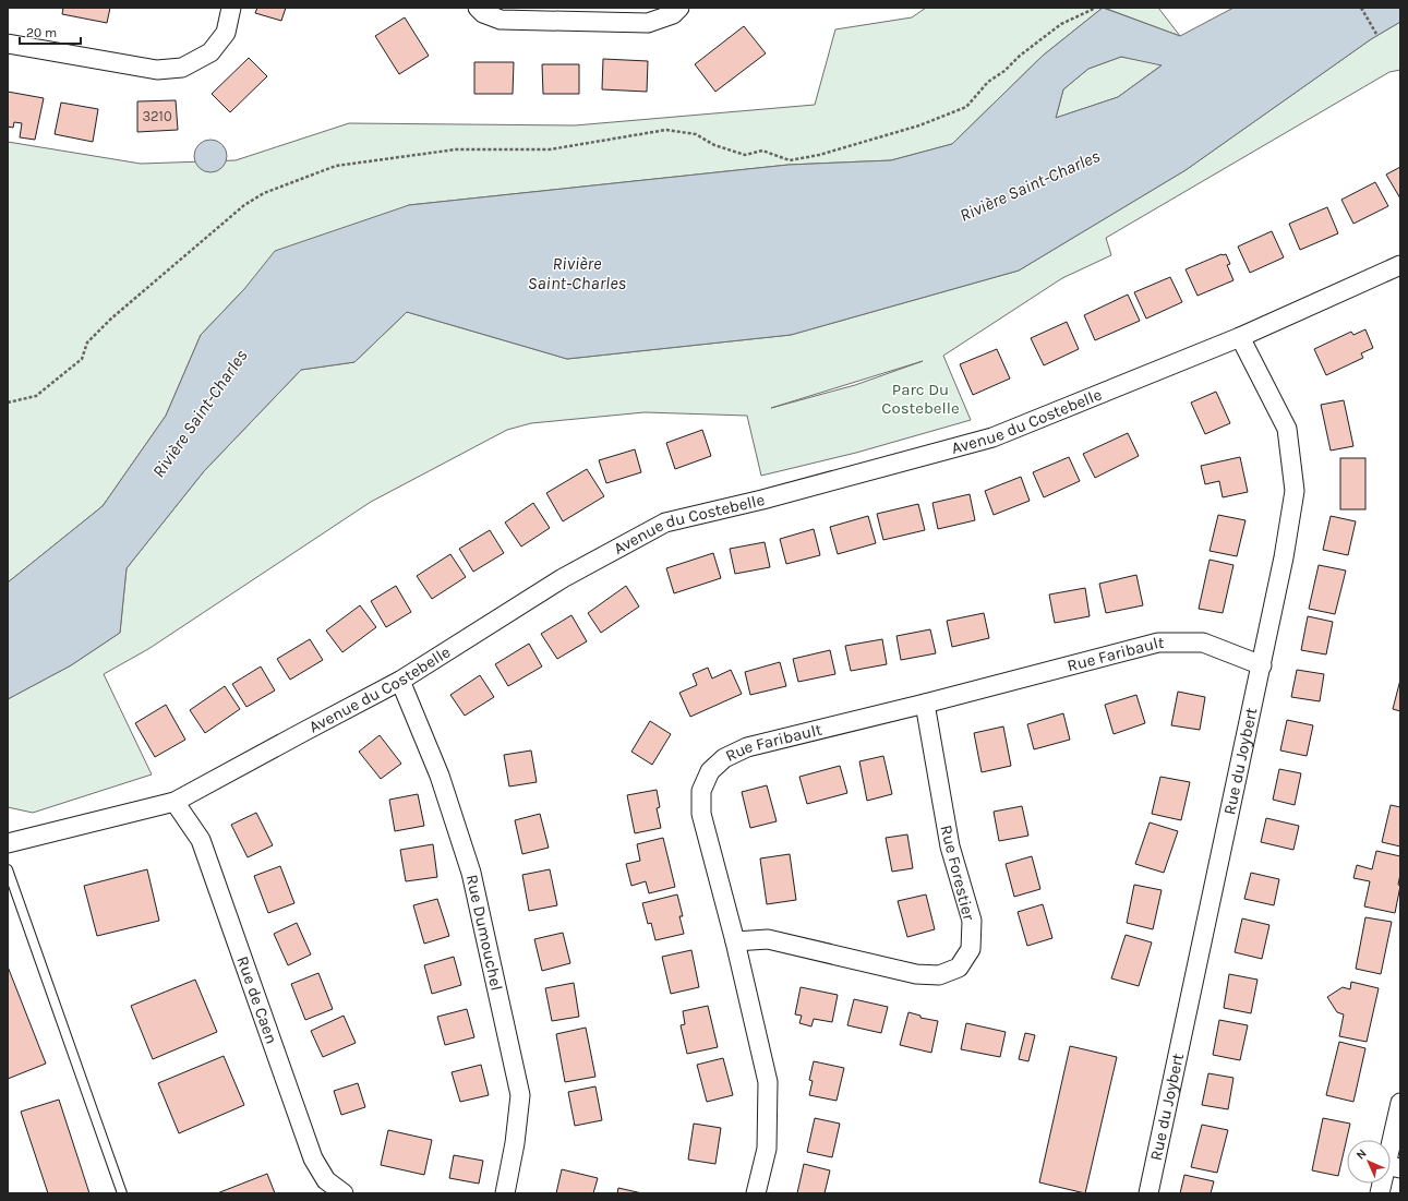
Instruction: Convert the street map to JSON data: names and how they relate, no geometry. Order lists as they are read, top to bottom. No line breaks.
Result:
{"streets":{"street":["Avenue du Costebelle","Rue Faribault","Rue du Joybert","Rue Forestier","Rue Dumouchel","Rue de Caen"]},"crossings":[["Avenue du Costebelle","Rue du Joybert"],["Avenue du Costebelle","Rue Dumouchel"],["Avenue du Costebelle","Rue de Caen"],["Rue Faribault","Rue du Joybert"],["Rue Faribault","Rue Forestier"]],"water":["Rivière Saint-Charles"],"parks":["Parc Du Costebelle"],"house_numbers":["3210"],"scale_bar":"20 m","north":"top left"}
